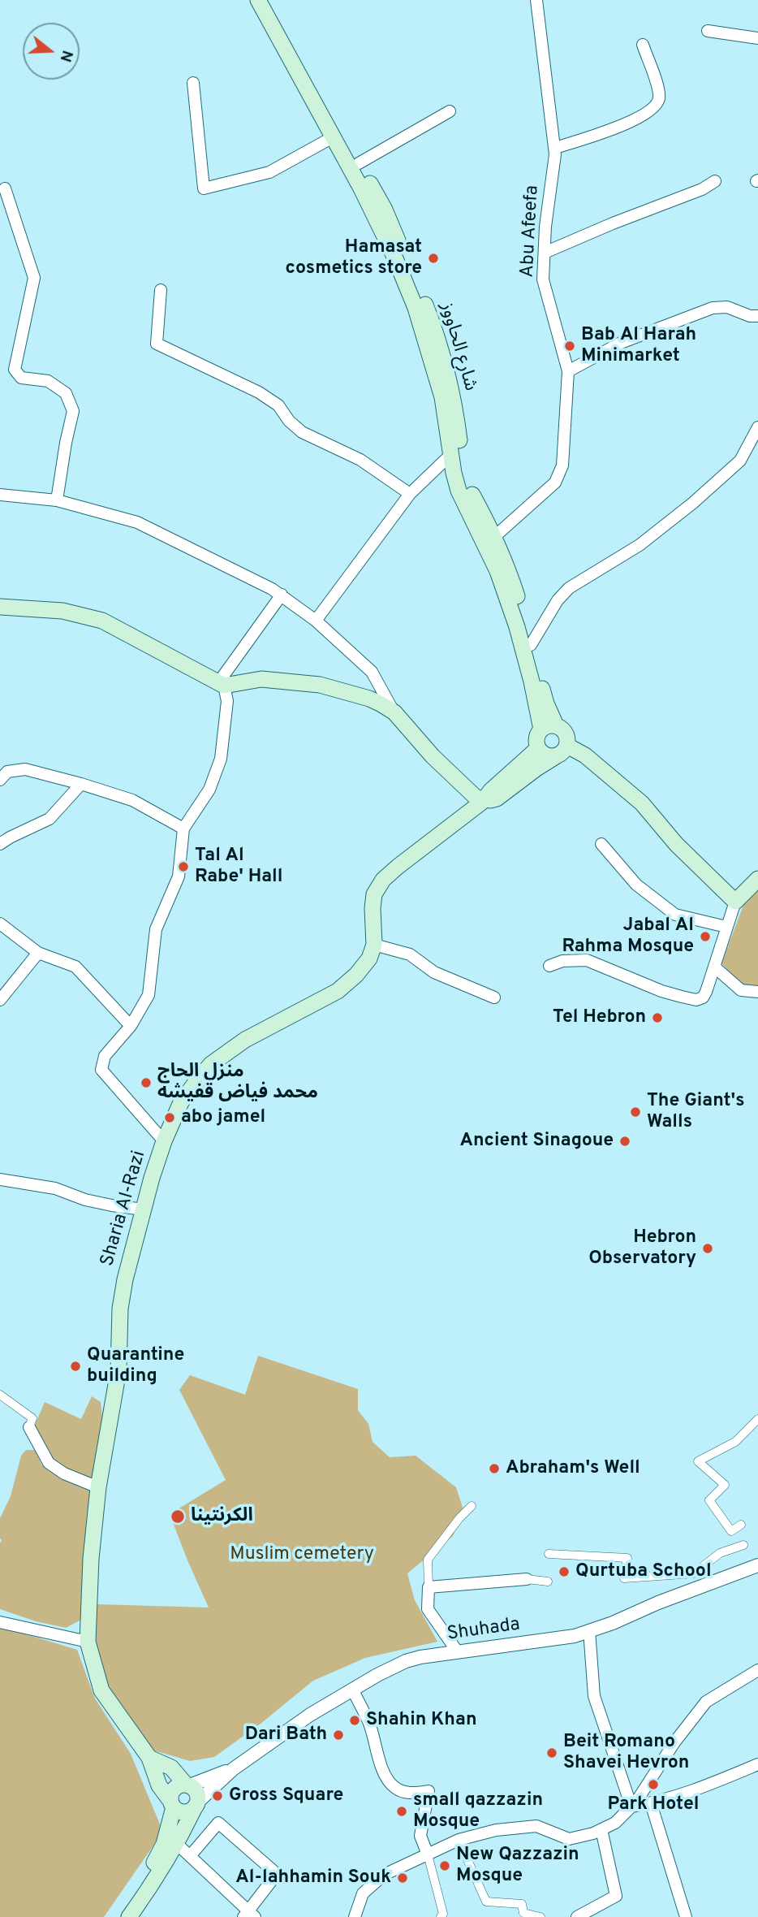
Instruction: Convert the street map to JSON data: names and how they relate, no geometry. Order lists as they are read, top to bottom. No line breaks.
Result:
{"streets":{"main road":["شارع الحاووز","Sharia Al-Razi"],"street":["Abu Afeefa","Shuhada"]},"crossings":[["Abu Afeefa","شارع الحاووز"]],"parks":["Muslim cemetery"],"places":["Hamasat cosmetics store","Bab Al Harah Minimarket","Tal Al Rabe' Hall","Jabal Al Rahma Mosque","Tel Hebron","منزل الحاج محمد فياض قفيشه","The Giant's Walls","abo jamel","Ancient Sinagoue","Hebron Observatory","Quarantine building","Abraham's Well","الكرنتينا","Qurtuba School","Shahin Khan","Dari Bath","Beit Romano Shavei Hevron","Park Hotel","Gross Square","small qazzazin Mosque","New Qazzazin Mosque","Al-lahhamin Souk"],"north":"right"}
